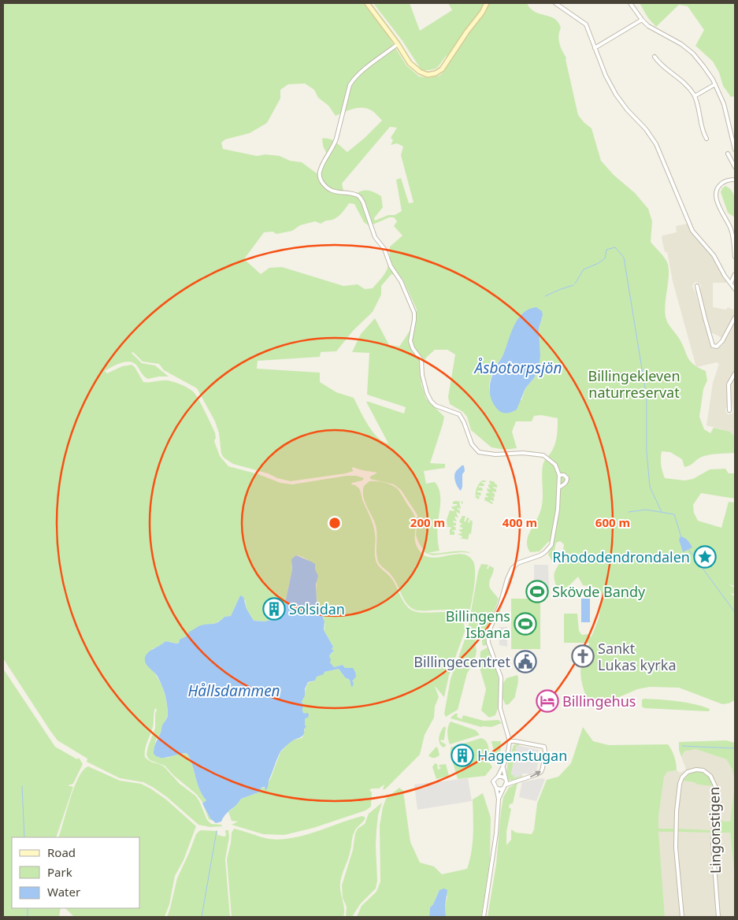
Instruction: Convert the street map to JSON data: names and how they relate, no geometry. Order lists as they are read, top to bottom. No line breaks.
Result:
{"streets":{"street":["Lingonstigen"]},"water":["Åsbotorpsjön","Hållsdammen"],"parks":["Billingekleven naturreservat"],"places":{"place":["Rhododendrondalen"],"sports":["Skövde Bandy","Billingens Isbana"],"building":["Solsidan","Hagenstugan"],"church":["Sankt Lukas kyrka"],"public building":["Billingecentret"],"hotel":["Billingehus"]},"legend":["Road","Park","Water"],"rings":["200 m","400 m","600 m"]}
